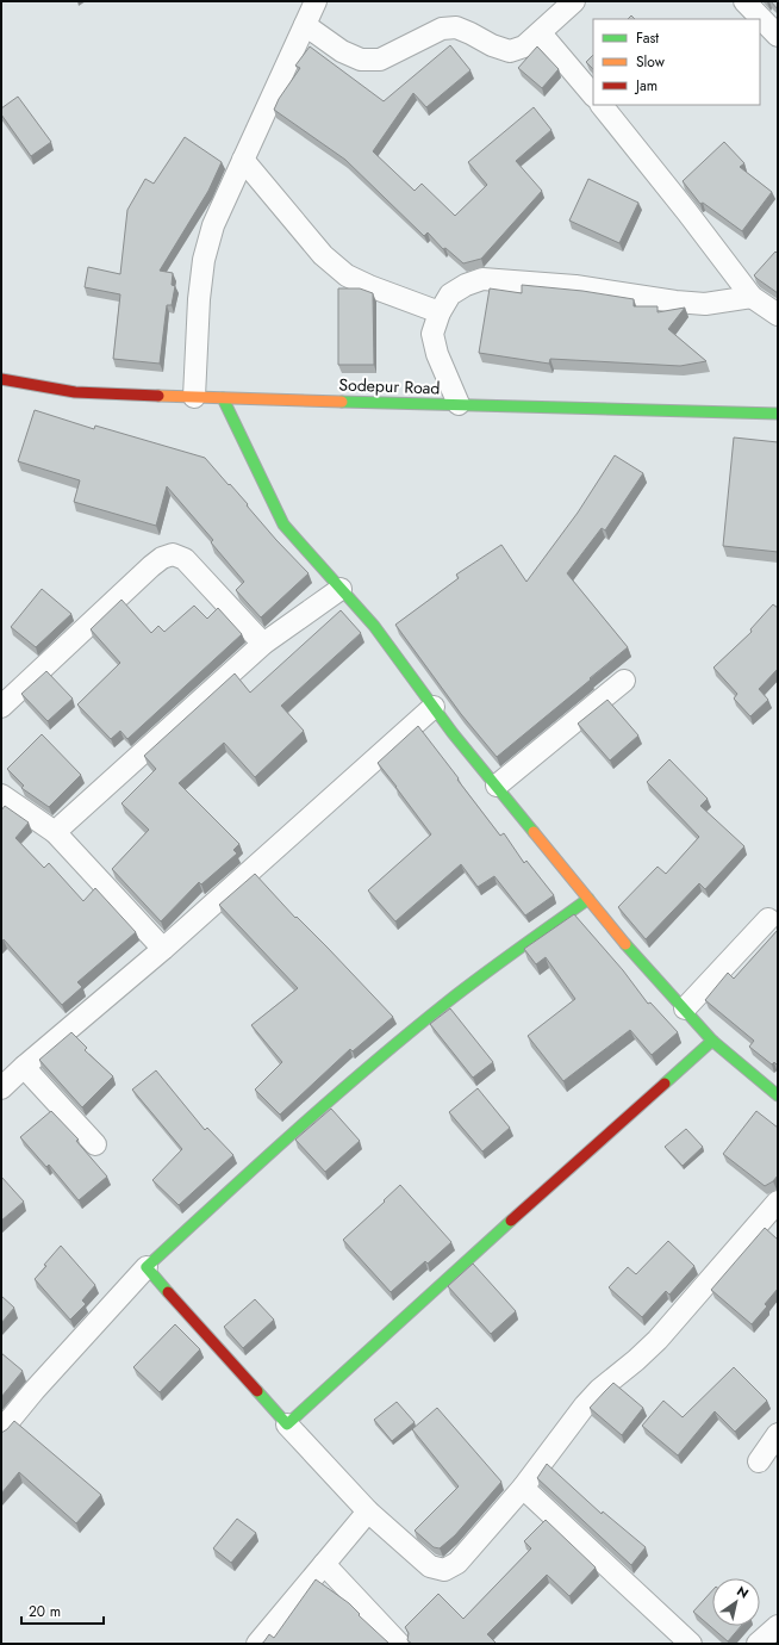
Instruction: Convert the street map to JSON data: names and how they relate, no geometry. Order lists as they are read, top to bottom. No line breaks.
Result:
{"streets":{"street":["Sodepur Road"]},"legend":["Fast","Slow","Jam"],"scale_bar":"20 m","north":"top right"}
